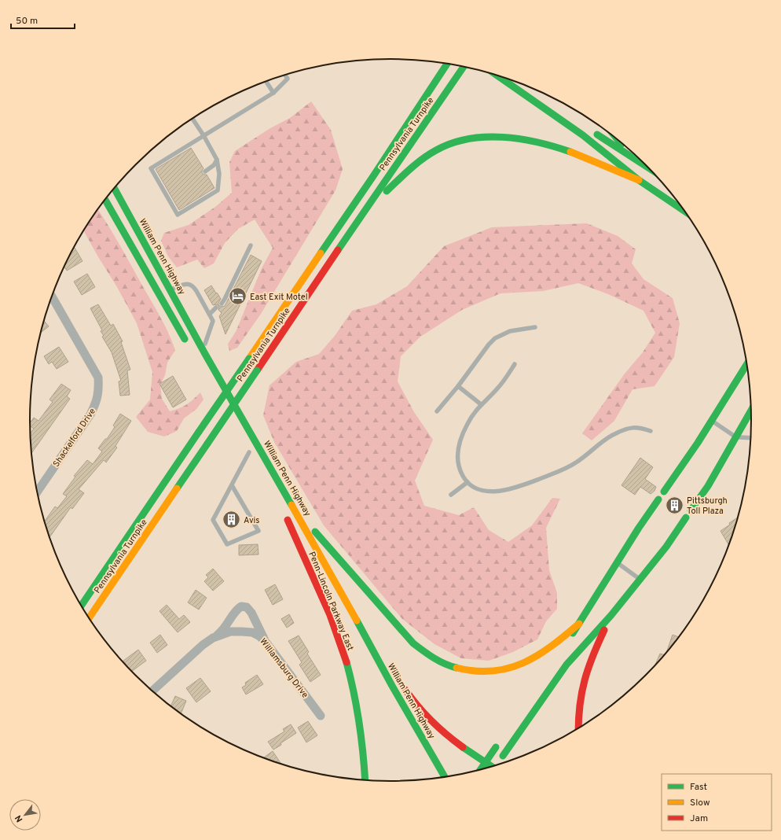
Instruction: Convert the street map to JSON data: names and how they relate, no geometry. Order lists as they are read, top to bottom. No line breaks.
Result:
{"streets":{"highway":["Pennsylvania Turnpike","William Penn Highway","Penn-Lincoln Parkway East"],"street":["Shackelford Drive","Williamsburg Drive"]},"crossings":[["William Penn Highway","Penn-Lincoln Parkway East"]],"places":{"hotel":["East Exit Motel"],"building":["Pittsburgh Toll Plaza","Avis"]},"legend":["Fast","Slow","Jam"],"scale_bar":"50 m","north":"bottom left"}
